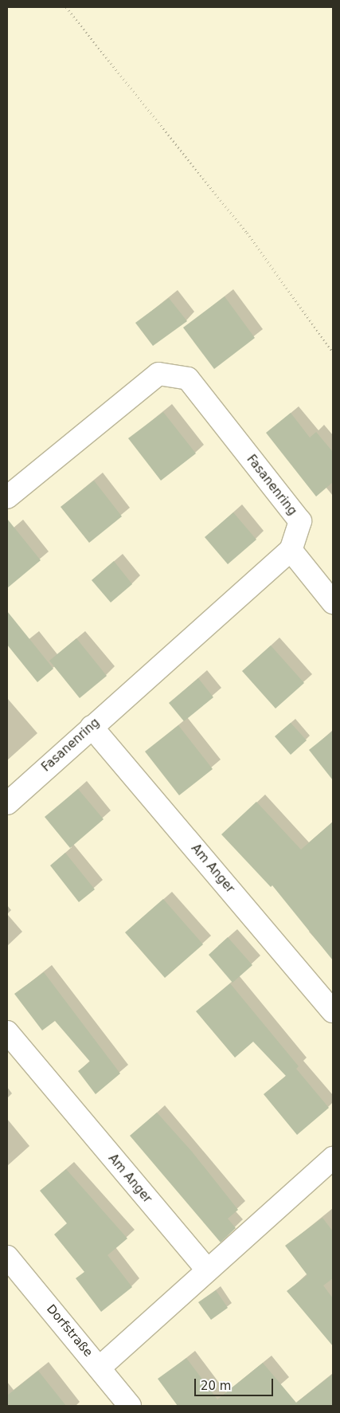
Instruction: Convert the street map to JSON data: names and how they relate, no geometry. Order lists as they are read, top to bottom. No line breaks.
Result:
{"streets":{"street":["Fasanenring","Am Anger","Dorfstraße"]},"crossings":[["Fasanenring","Am Anger"]],"scale_bar":"20 m"}
